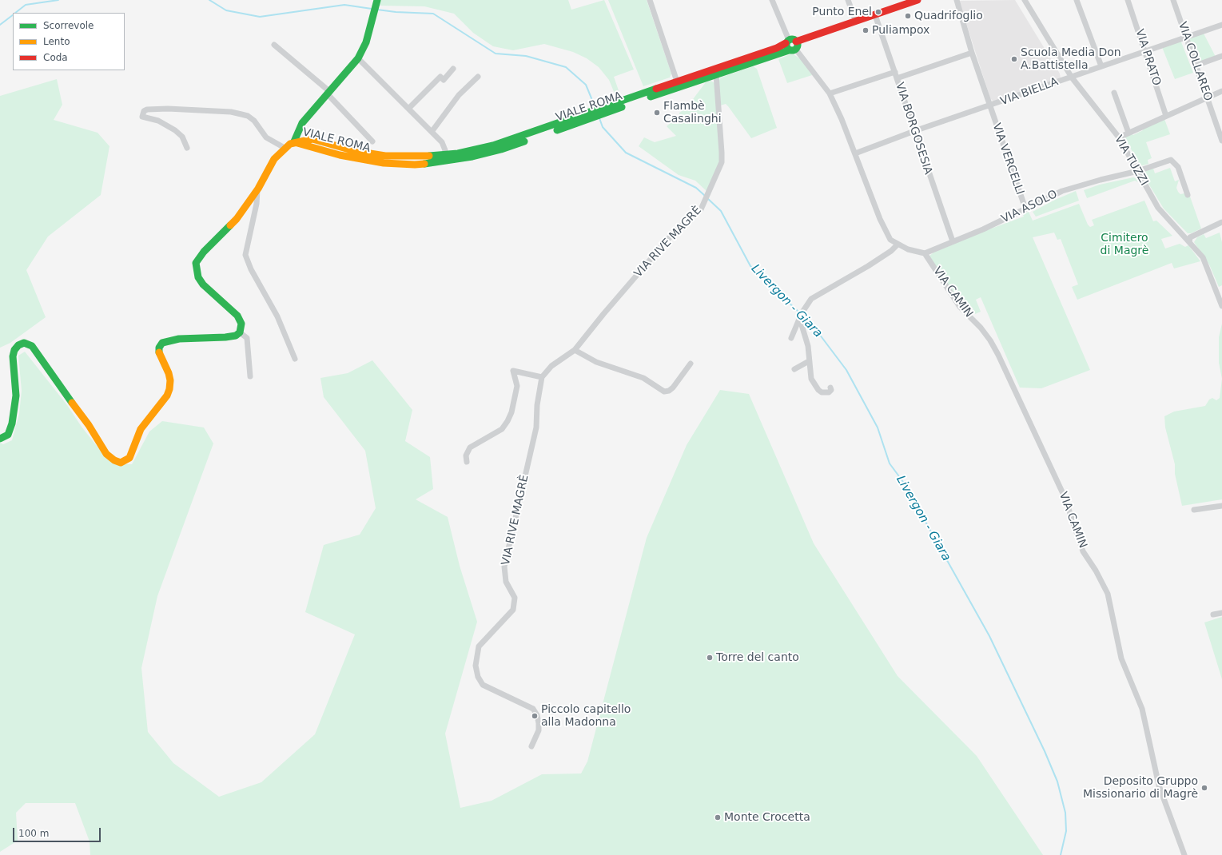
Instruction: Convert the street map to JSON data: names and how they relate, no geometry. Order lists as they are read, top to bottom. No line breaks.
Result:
{"streets":{"main road":["VIALE ROMA"],"street":["VIA PRATO","VIA COLLAREO","VIA BIELLA","VIA BORGOSESIA","VIA VERCELLI","VIA TUZZI","VIA ASOLO","VIA RIVE MAGRÈ","VIA CAMIN"]},"crossings":[["VIA PRATO","VIA BIELLA"],["VIA COLLAREO","VIA BIELLA"],["VIA BIELLA","VIA BORGOSESIA"],["VIA BIELLA","VIA VERCELLI"],["VIA BIELLA","VIA TUZZI"],["VIALE ROMA","VIA RIVE MAGRÈ"],["VIA BORGOSESIA","VIA ASOLO"],["VIA VERCELLI","VIA ASOLO"],["VIA TUZZI","VIA ASOLO"],["VIA ASOLO","VIA CAMIN"]],"water":["Livergon - Giara"],"parks":["Cimitero di Magrè"],"places":["Punto Enel","Quadrifoglio","Puliampox","Scuola Media Don A.Battistella","Flambè Casalinghi","Torre del canto","Piccolo capitello alla Madonna","Deposito Gruppo Missionario di Magrè","Monte Crocetta"],"legend":["Scorrevole","Lento","Coda"],"scale_bar":"100 m"}
